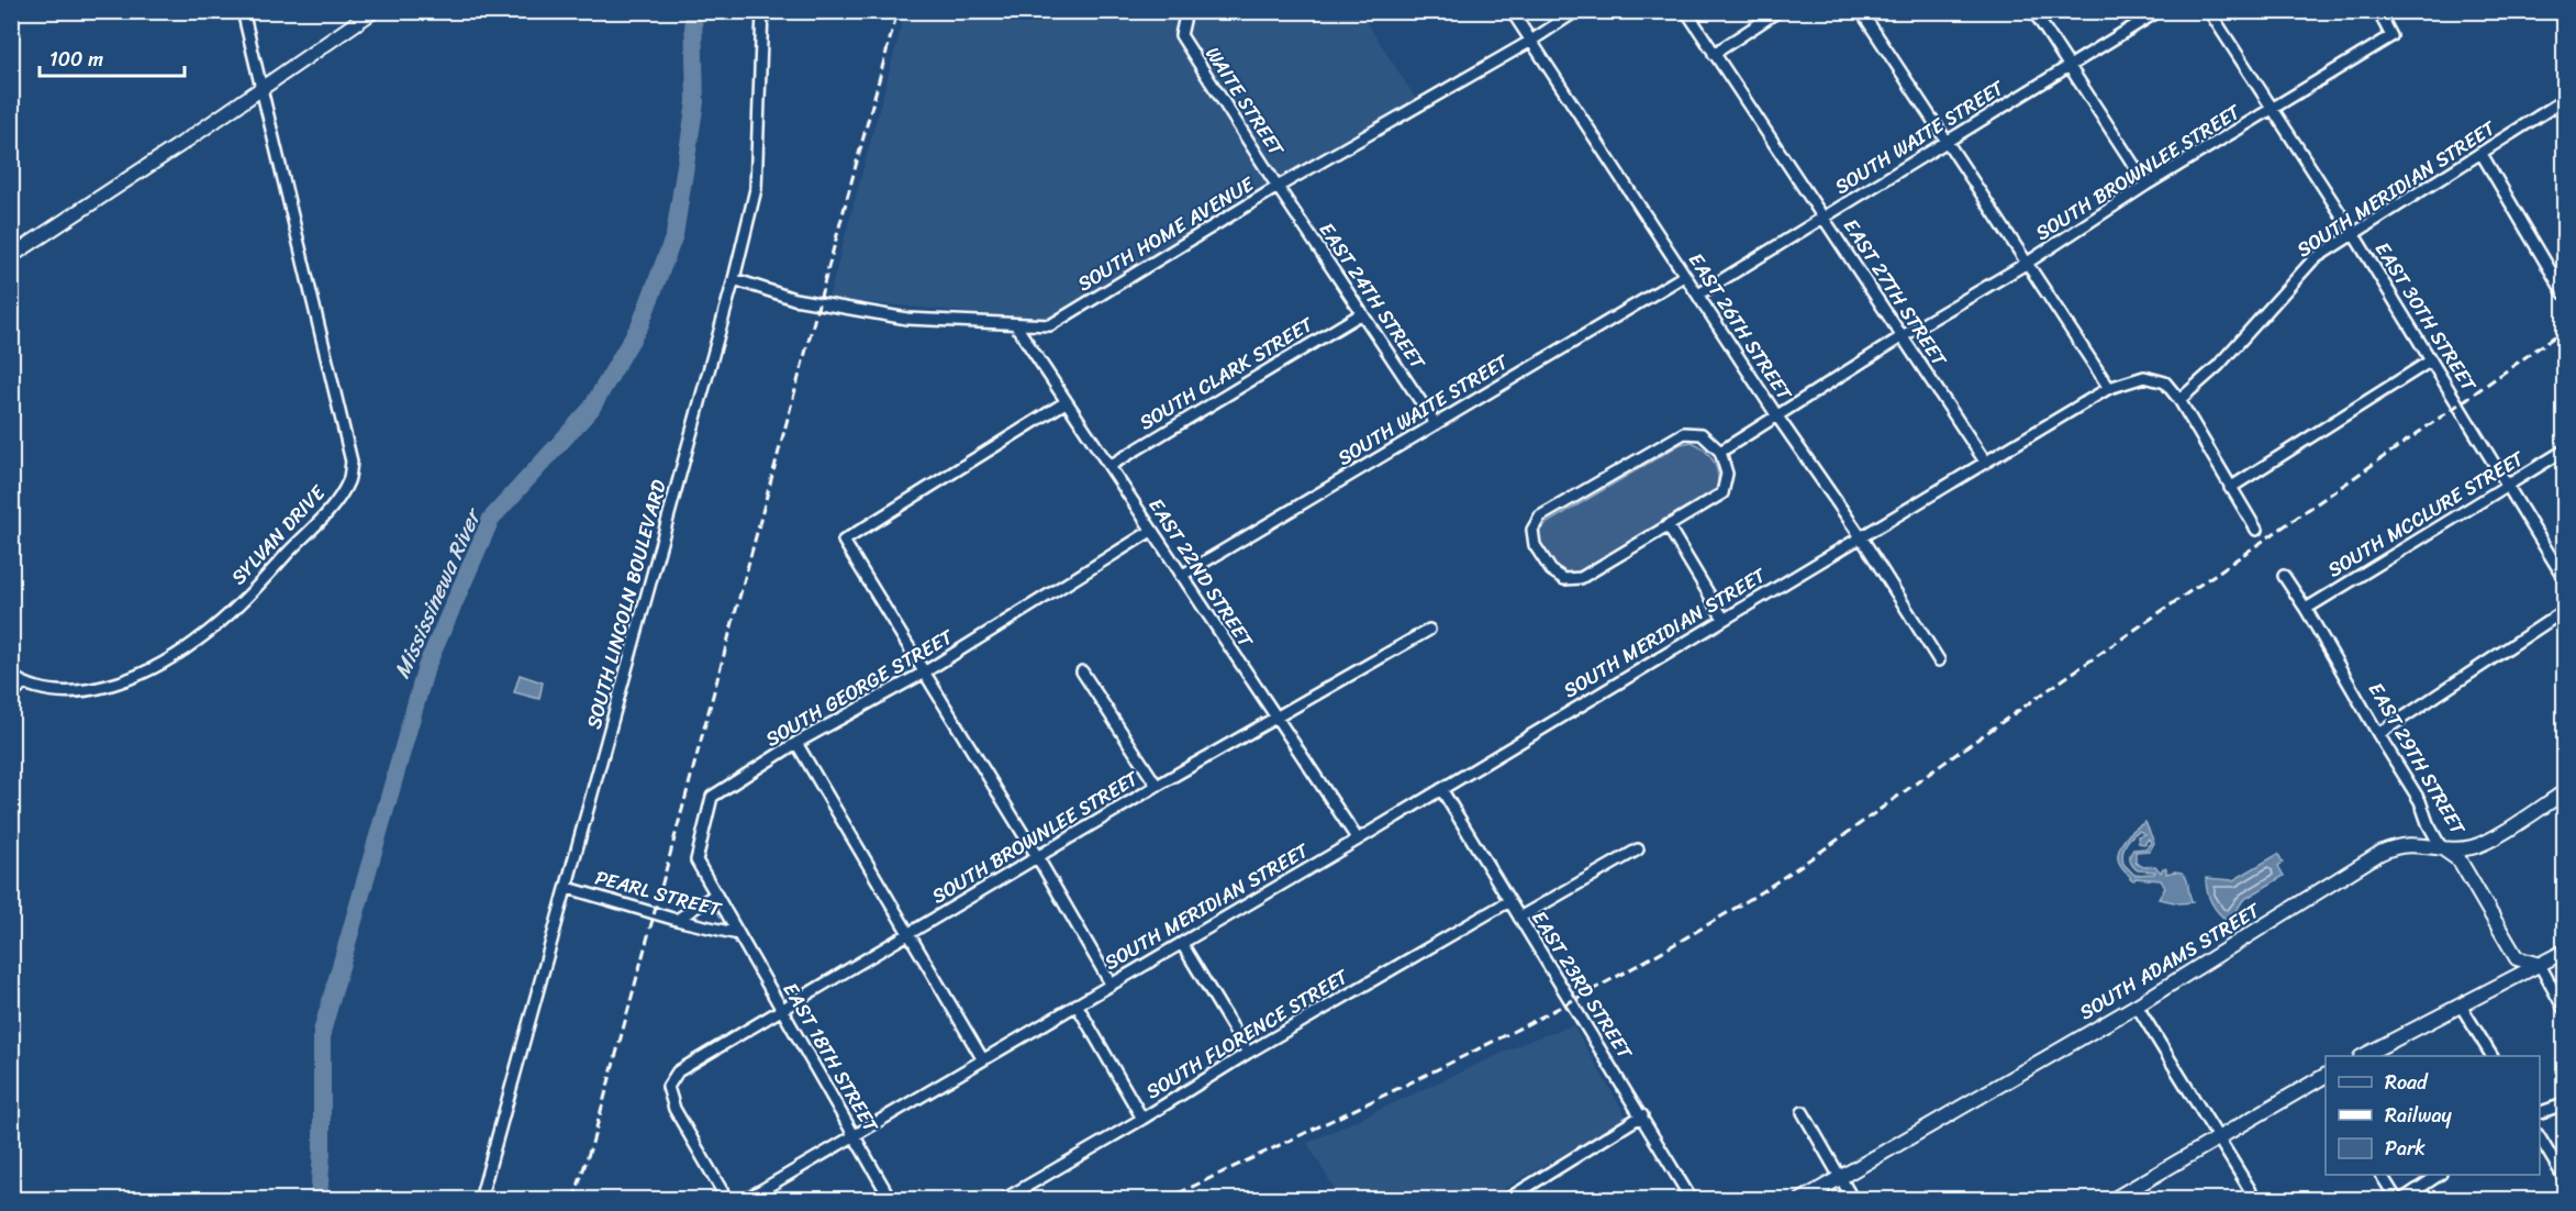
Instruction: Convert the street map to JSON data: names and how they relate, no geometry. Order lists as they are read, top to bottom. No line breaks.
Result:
{"streets":{"main road":["EAST 29TH STREET","SOUTH ADAMS STREET"],"street":["WAITE STREET","SOUTH WAITE STREET","SOUTH BROWNLEE STREET","SOUTH MERIDIAN STREET","SOUTH HOME AVENUE","EAST 27TH STREET","EAST 24TH STREET","EAST 30TH STREET","EAST 26TH STREET","SOUTH CLARK STREET","SOUTH MCCLURE STREET","SYLVAN DRIVE","EAST 22ND STREET","SOUTH LINCOLN BOULEVARD","SOUTH GEORGE STREET","PEARL STREET","EAST 23RD STREET","SOUTH FLORENCE STREET","EAST 18TH STREET"]},"crossings":[["WAITE STREET","SOUTH HOME AVENUE"],["WAITE STREET","EAST 24TH STREET"],["SOUTH WAITE STREET","EAST 27TH STREET"],["SOUTH WAITE STREET","EAST 24TH STREET"],["SOUTH WAITE STREET","EAST 26TH STREET"],["SOUTH WAITE STREET","EAST 22ND STREET"],["SOUTH BROWNLEE STREET","EAST 27TH STREET"],["SOUTH BROWNLEE STREET","EAST 30TH STREET"],["SOUTH BROWNLEE STREET","EAST 26TH STREET"],["SOUTH BROWNLEE STREET","EAST 22ND STREET"],["SOUTH BROWNLEE STREET","EAST 18TH STREET"],["SOUTH MERIDIAN STREET","EAST 27TH STREET"],["SOUTH MERIDIAN STREET","EAST 30TH STREET"],["SOUTH MERIDIAN STREET","EAST 26TH STREET"],["SOUTH MERIDIAN STREET","EAST 22ND STREET"],["SOUTH MERIDIAN STREET","EAST 23RD STREET"],["SOUTH MERIDIAN STREET","EAST 18TH STREET"],["SOUTH HOME AVENUE","EAST 24TH STREET"],["SOUTH HOME AVENUE","EAST 26TH STREET"],["SOUTH HOME AVENUE","EAST 22ND STREET"],["SOUTH HOME AVENUE","SOUTH LINCOLN BOULEVARD"],["EAST 24TH STREET","SOUTH CLARK STREET"],["EAST 30TH STREET","SOUTH MCCLURE STREET"],["SOUTH CLARK STREET","EAST 22ND STREET"],["SOUTH MCCLURE STREET","EAST 29TH STREET"],["EAST 22ND STREET","SOUTH GEORGE STREET"],["SOUTH LINCOLN BOULEVARD","PEARL STREET"],["SOUTH GEORGE STREET","PEARL STREET"],["SOUTH GEORGE STREET","EAST 18TH STREET"],["EAST 29TH STREET","SOUTH ADAMS STREET"],["PEARL STREET","EAST 18TH STREET"],["EAST 23RD STREET","SOUTH FLORENCE STREET"]],"water":["Mississinewa River"],"legend":["Road","Railway","Park"],"scale_bar":"100 m"}
